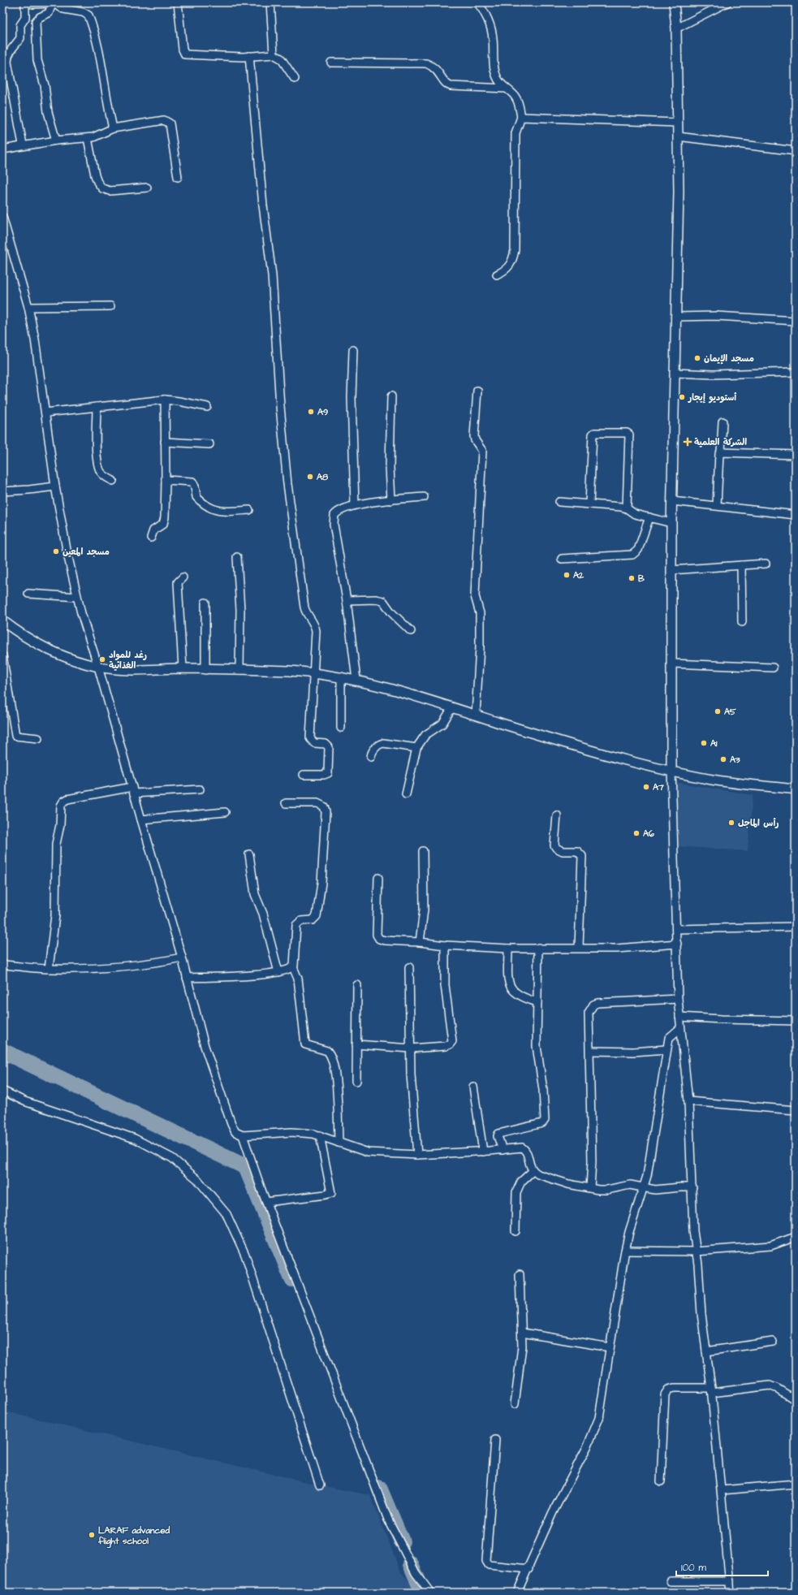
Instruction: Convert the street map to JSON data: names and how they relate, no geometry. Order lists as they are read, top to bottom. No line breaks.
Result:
{"places":{"other":["مسجد الإيمان","أستوديو إيجار","A9","A8","مسجد المعين","A2","B","رغد للمواد الغذائية","A5","A1","A3","A7","رأس الماجل","A6","LARAF advanced flight school"],"health":["الشركة العلمية"]},"scale_bar":"100 m"}
